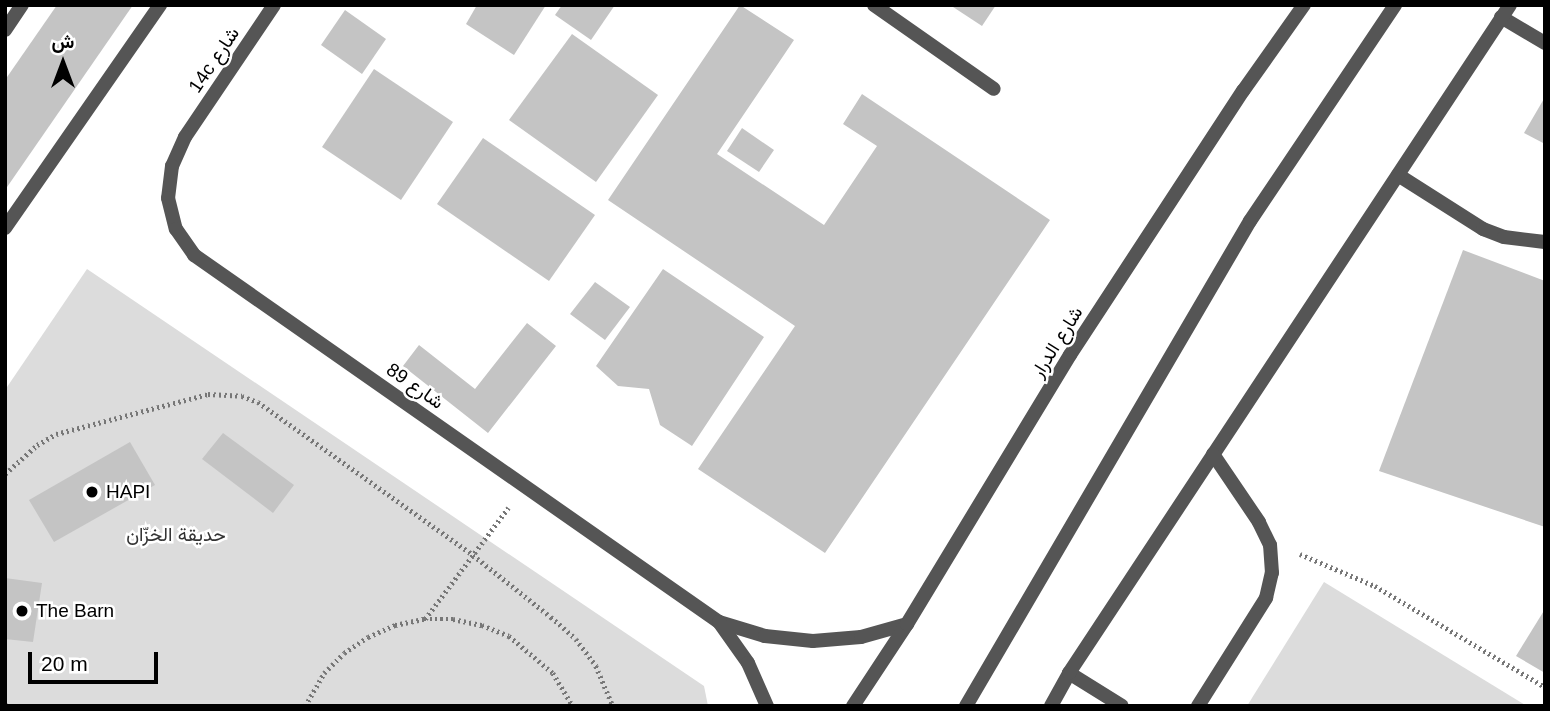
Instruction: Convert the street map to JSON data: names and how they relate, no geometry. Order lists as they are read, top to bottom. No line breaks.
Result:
{"streets":{"street":["14c شارع","شارع الدرار","شارع 89"]},"crossings":[["14c شارع","شارع 89"],["شارع الدرار","شارع 89"]],"parks":["حديقة الخزّان"],"places":["HAPI","The Barn"],"scale_bar":"20 m","north":"top"}
